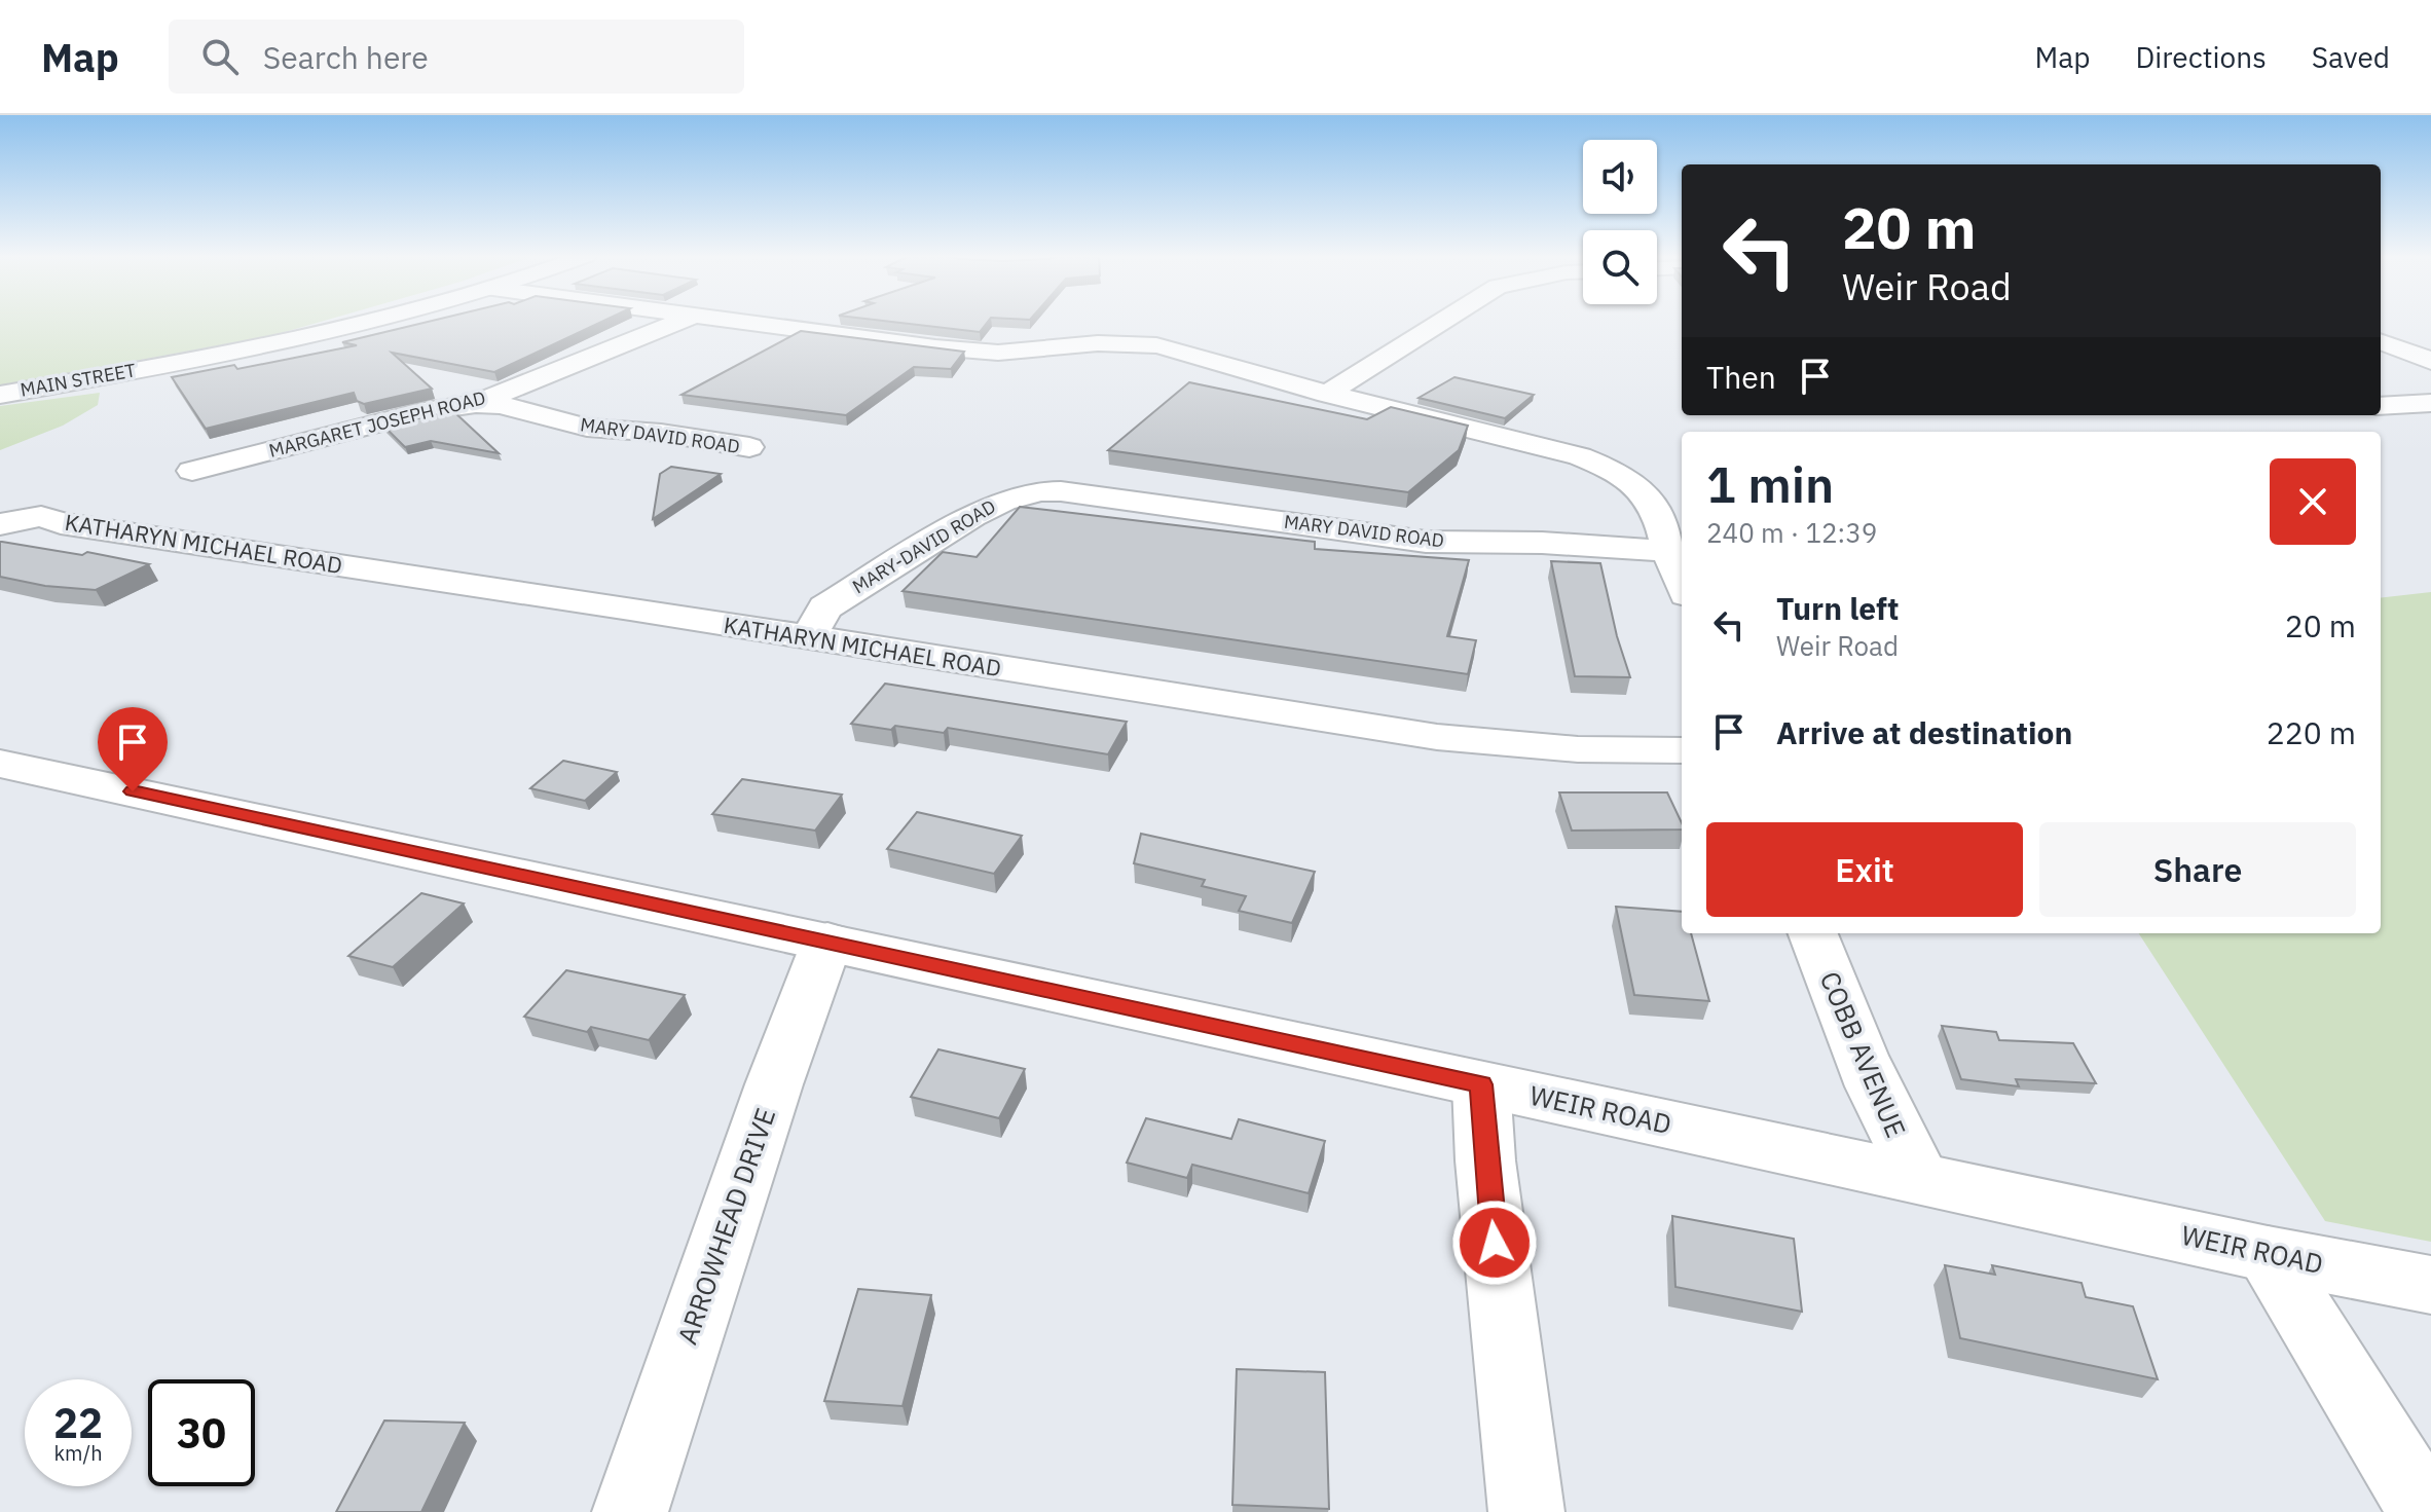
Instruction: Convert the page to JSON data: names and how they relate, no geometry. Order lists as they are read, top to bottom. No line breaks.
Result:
{"streets":{"street":["MAIN STREET","MARGARET JOSEPH ROAD","MARY DAVID ROAD","KATHARYN MICHAEL ROAD","MARY-DAVID ROAD","COBB AVENUE","WEIR ROAD","ARROWHEAD DRIVE"]},"crossings":[["MARGARET JOSEPH ROAD","MARY DAVID ROAD"],["MARY DAVID ROAD","MARY-DAVID ROAD"],["KATHARYN MICHAEL ROAD","MARY-DAVID ROAD"],["COBB AVENUE","WEIR ROAD"],["WEIR ROAD","ARROWHEAD DRIVE"]],"page":{"header":"Map","search":"Search here","nav":["Map","Directions","Saved"],"turn":["20 m","Weir Road"],"then":"Then","heading":["1 min","240 m · 12:39"],"list":[{"name":"Turn left","note":"Weir Road","value":"20 m"},{"name":"Arrive at destination","value":"220 m"}],"buttons":["Exit","Share"],"speed":"22 km/h","limit":"30"}}
